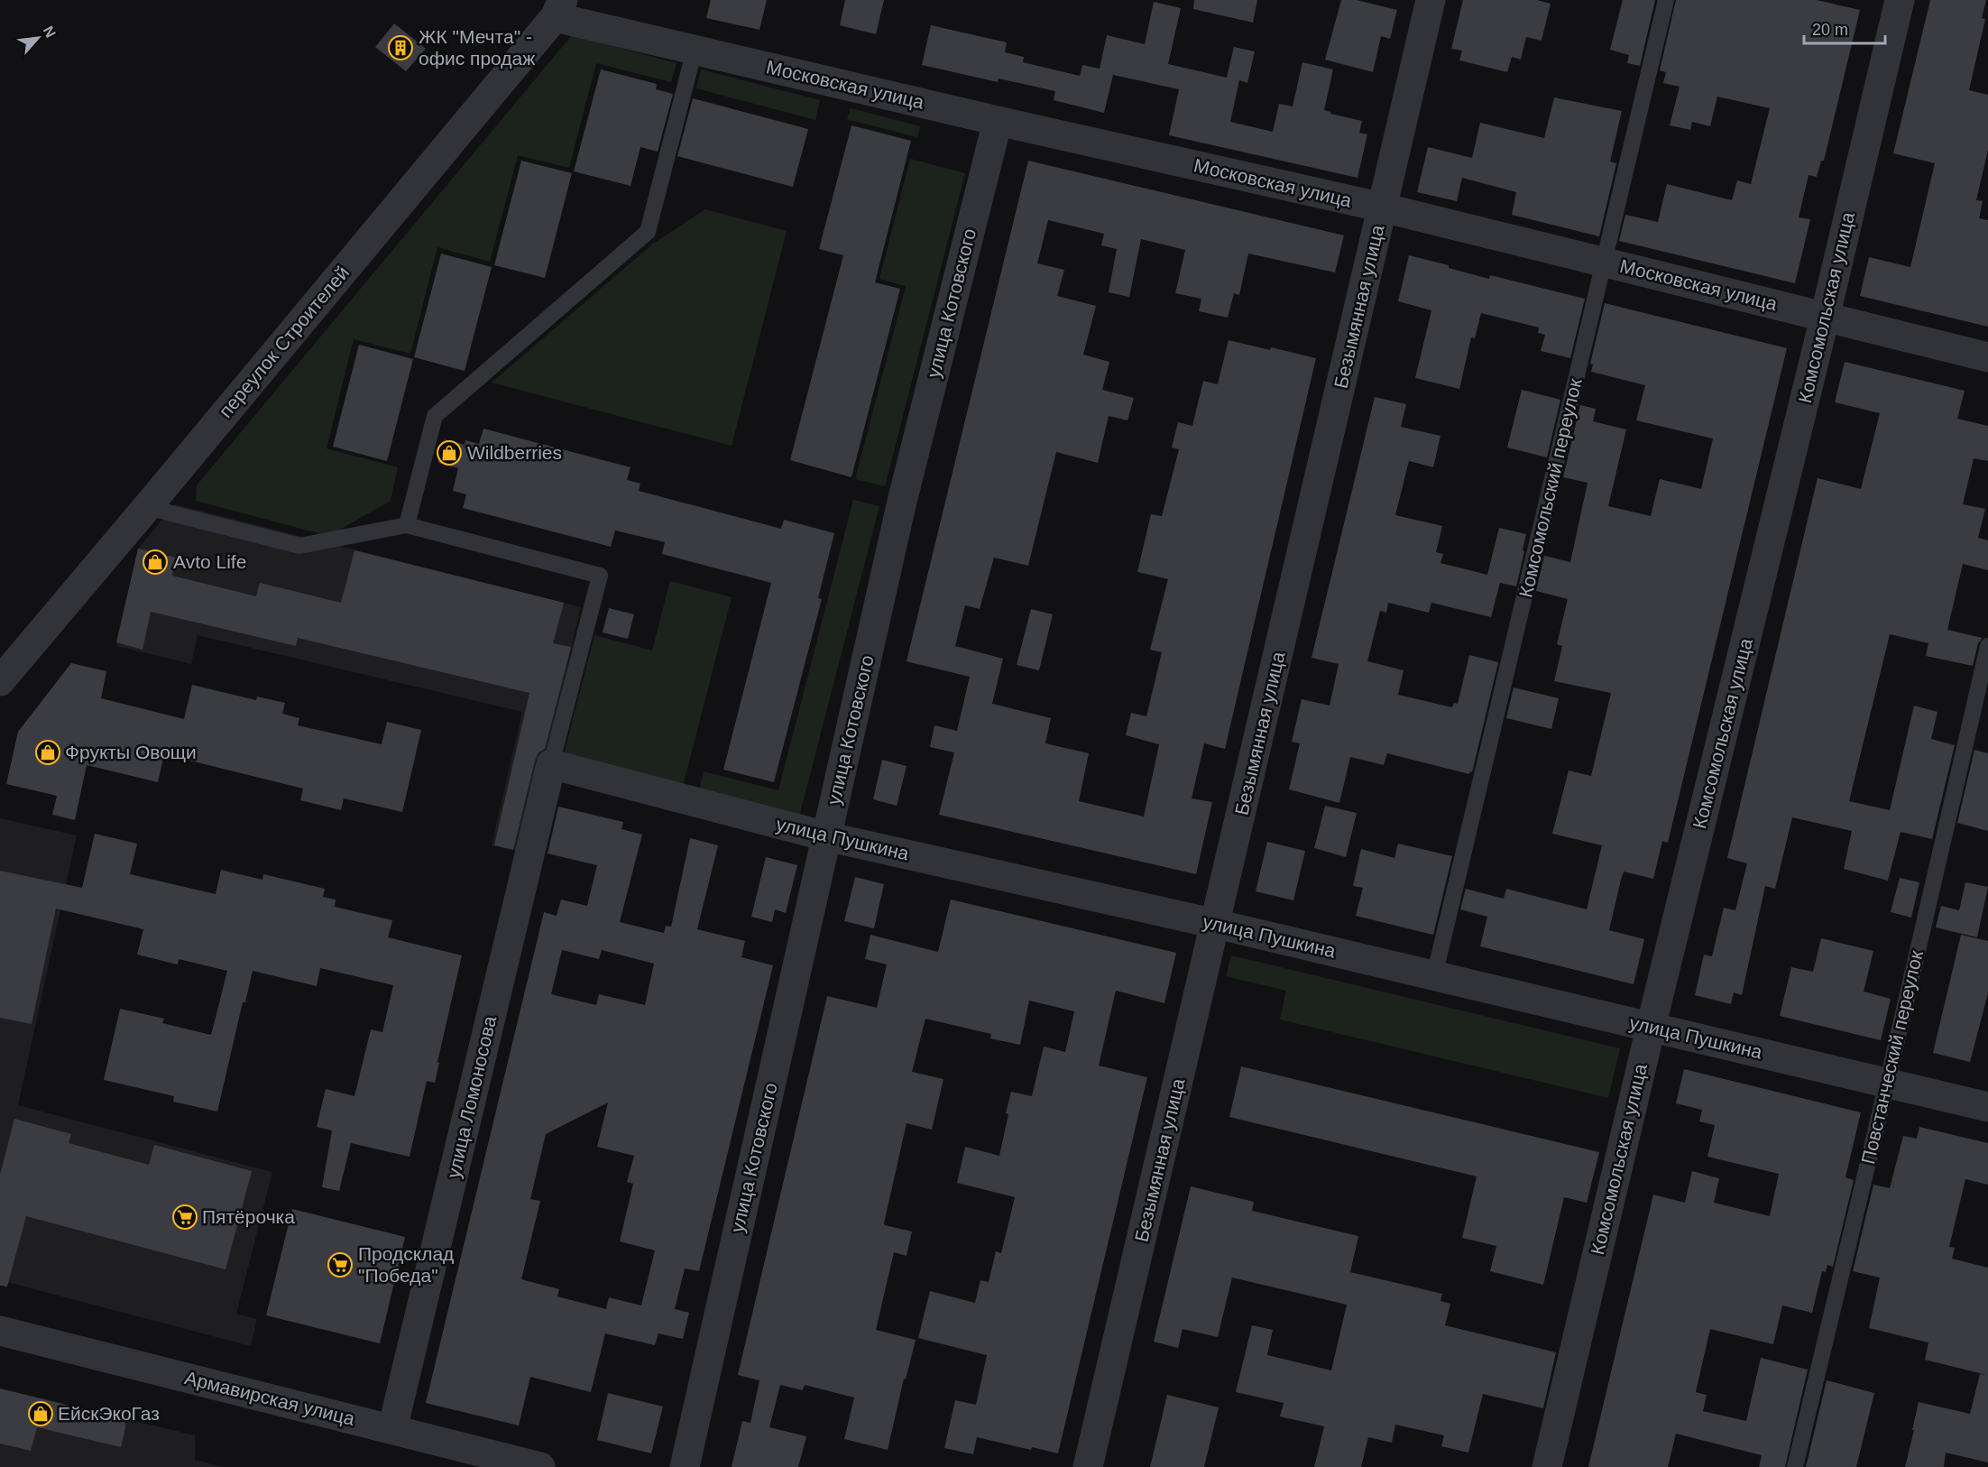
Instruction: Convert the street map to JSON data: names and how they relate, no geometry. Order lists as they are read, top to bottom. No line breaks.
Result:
{"streets":{"street":["Московская улица","улица Котовского","Безымянная улица","Комсомольская улица","переулок Строителей","улица Пушкина","улица Ломоносова","Армавирская улица"],"lane":["Комсомольский переулок","Повстанческий переулок"]},"crossings":[["Московская улица","улица Котовского"],["Московская улица","Безымянная улица"],["Московская улица","Комсомольская улица"],["Московская улица","переулок Строителей"],["Московская улица","Комсомольский переулок"],["улица Котовского","улица Пушкина"],["Безымянная улица","улица Пушкина"],["Комсомольская улица","улица Пушкина"],["Комсомольский переулок","улица Пушкина"],["улица Пушкина","Повстанческий переулок"],["улица Пушкина","улица Ломоносова"],["улица Ломоносова","Армавирская улица"]],"places":{"building":["ЖК \"Мечта\" - офис продаж"],"shop":["Wildberries","Avto Life","Фрукты Овощи","ЕйскЭкоГаз"],"supermarket":["Пятёрочка","Продсклад \"Победа\""]},"scale_bar":"20 m","north":"top right"}
